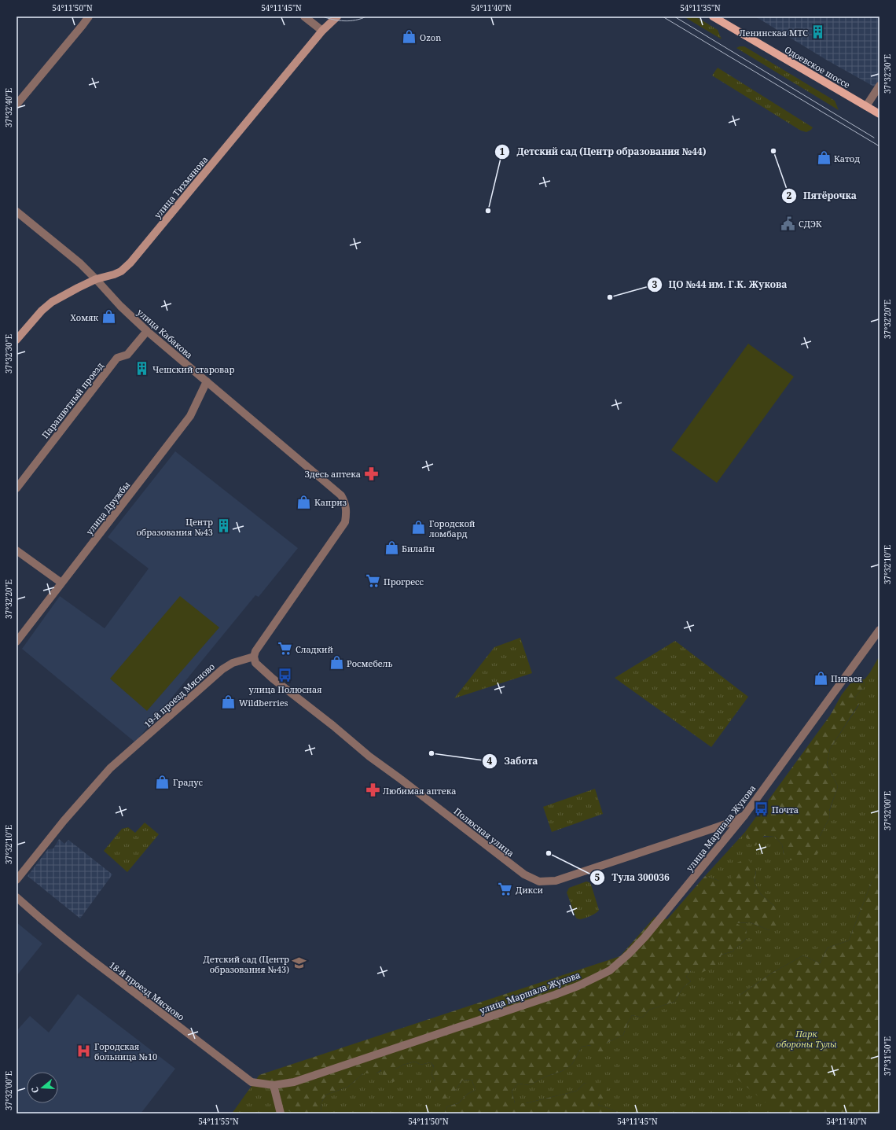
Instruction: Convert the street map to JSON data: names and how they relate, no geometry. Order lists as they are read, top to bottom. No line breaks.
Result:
{"streets":{"main road":["Одоевское шоссе"],"street":["улица Тихмянова","улица Кабакова","Парашютный проезд","улица Дружбы","19-й проезд Мясново","улица Маршала Жукова","Полюсная улица","18-й проезд Мясново"]},"crossings":[["улица Тихмянова","улица Кабакова"],["улица Кабакова","Парашютный проезд"],["улица Кабакова","улица Дружбы"],["улица Кабакова","19-й проезд Мясново"],["улица Кабакова","Полюсная улица"],["19-й проезд Мясново","Полюсная улица"],["улица Маршала Жукова","Полюсная улица"],["улица Маршала Жукова","18-й проезд Мясново"]],"parks":["Парк обороны Тулы"],"places":{"building":["Ленинская МТС","Чешский старовар","Центр образования №43"],"shop":["Ozon","Катод","Хомяк","Каприз","Городской ломбард","Билайн","Росмебель","Пивася","Wildberries","Градус"],"other":["Пятёрочка","Детский сад (Центр образования №44)","ЦО №44 им. Г.К. Жукова","Забота","Тула 300036"],"public building":["СДЭК"],"pharmacy":["Здесь аптека","Любимая аптека"],"supermarket":["Прогресс","Сладкий","Дикси"],"bus stop":["улица Полюсная","Почта"],"school or university":["Детский сад (Центр образования №43)"],"hospital":["Городская больница №10"]},"north":"left","coordinates":["54°11'50\"N","54°11'45\"N","54°11'40\"N","54°11'35\"N","37°32'30\"E","37°32'40\"E","37°32'20\"E","37°32'10\"E","37°32'00\"E","37°31'50\"E","54°11'55\"N"]}
